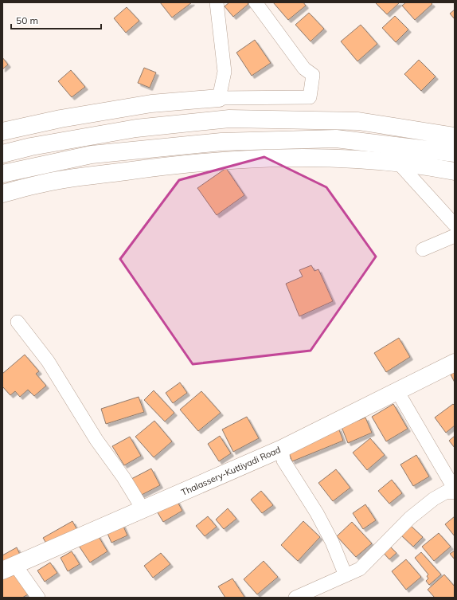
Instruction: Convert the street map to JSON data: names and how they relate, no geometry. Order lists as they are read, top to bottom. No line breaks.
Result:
{"streets":{"main road":["Thalassery-Kuttiyadi Road"]},"scale_bar":"50 m"}
